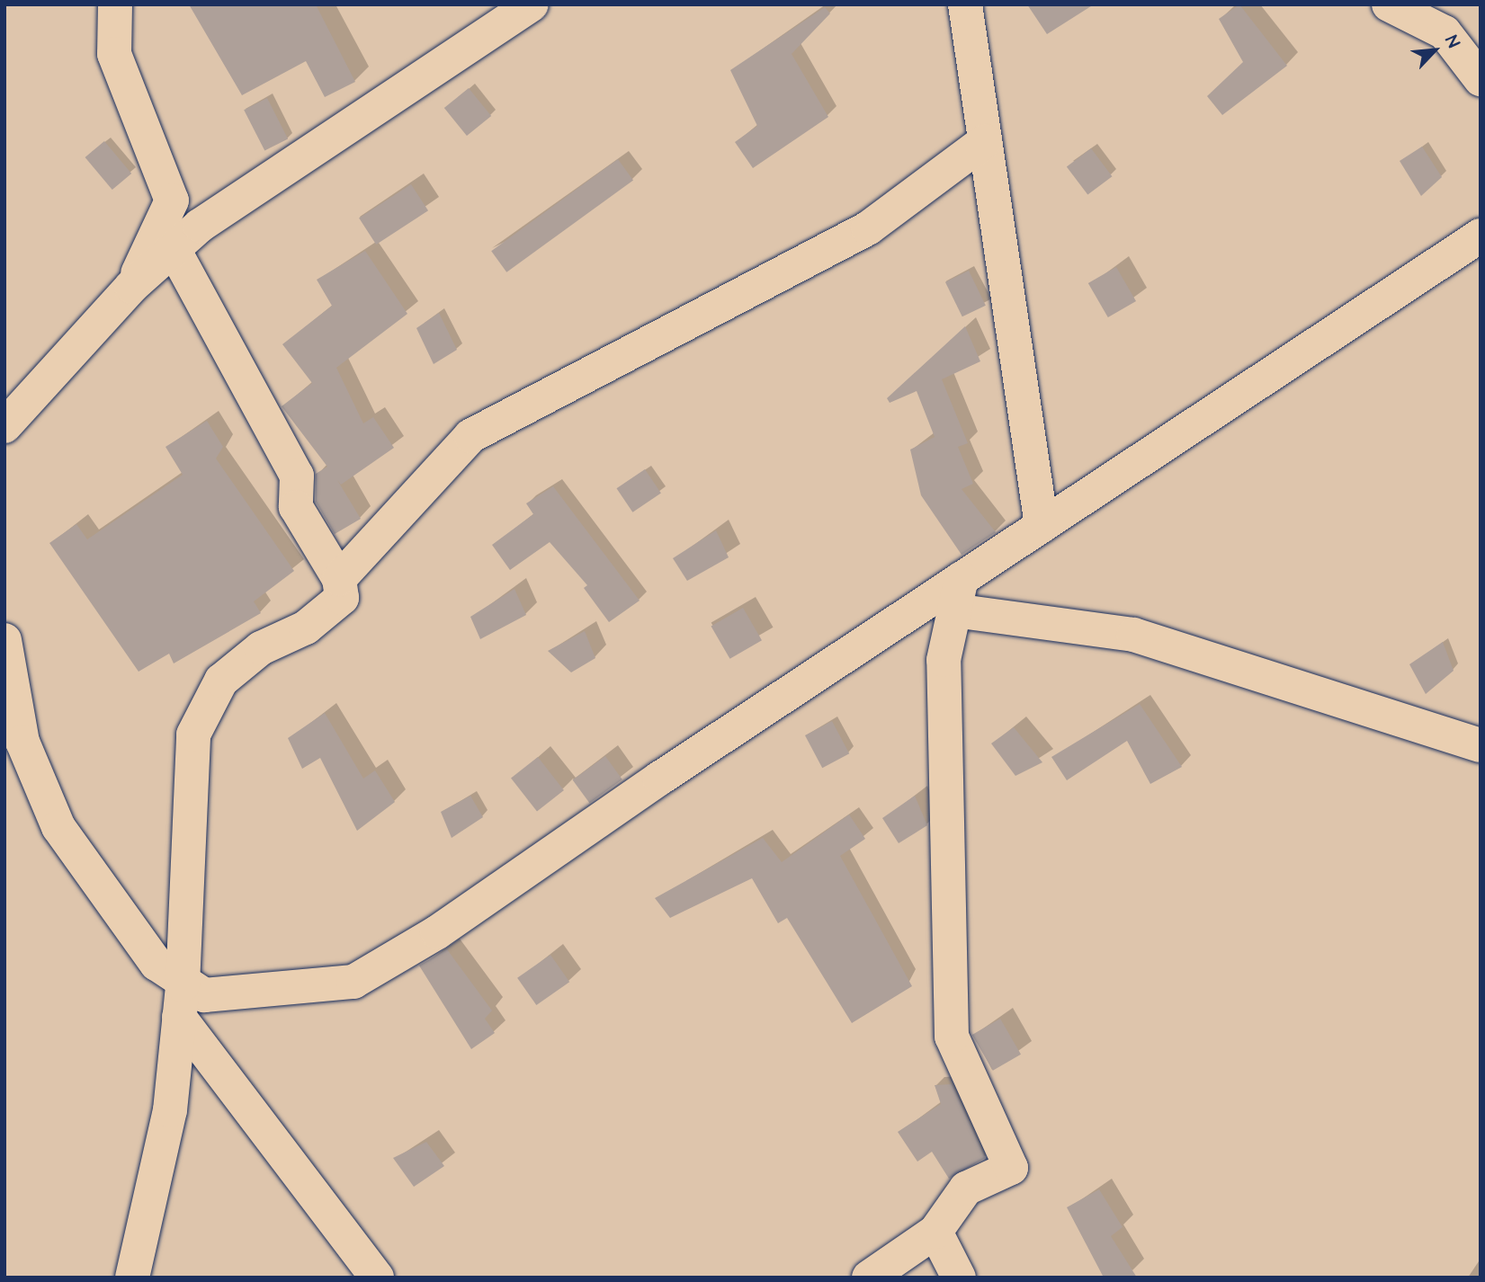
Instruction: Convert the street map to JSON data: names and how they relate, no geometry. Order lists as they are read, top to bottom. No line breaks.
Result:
{"north":"top right"}
